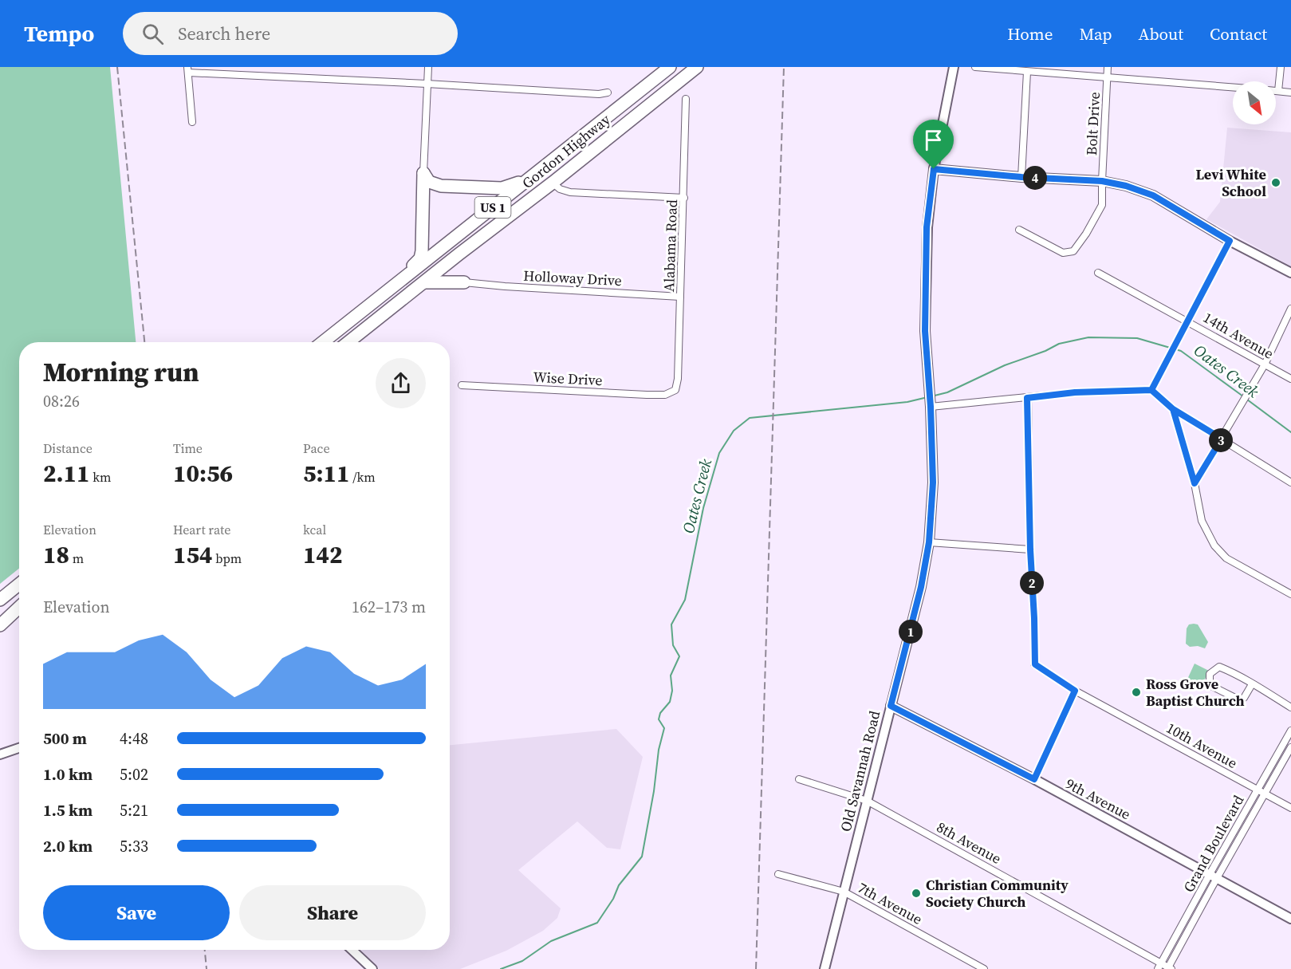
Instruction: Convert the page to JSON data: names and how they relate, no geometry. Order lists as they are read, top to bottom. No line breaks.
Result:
{"streets":{"highway":["Gordon Highway","US 1"],"street":["Bolt Drive","Alabama Road","Holloway Drive","14th Avenue","Wise Drive","10th Avenue","Old Savannah Road","9th Avenue","8th Avenue","Grand Boulevard","7th Avenue"]},"crossings":[["Alabama Road","Holloway Drive"],["Alabama Road","Wise Drive"],["10th Avenue","Grand Boulevard"],["Old Savannah Road","9th Avenue"],["Old Savannah Road","8th Avenue"],["Old Savannah Road","7th Avenue"],["9th Avenue","Grand Boulevard"],["8th Avenue","Grand Boulevard"]],"water":["Oates Creek"],"places":["Levi White School","Ross Grove Baptist Church","Christian Community Society Church"],"north":"bottom right","page":{"header":"Tempo","search":"Search here","nav":["Home","Map","About","Contact"],"pins":["4","3","2","1"],"heading":["Morning run","08:26"],"stats":[["Distance","2.11 km"],["Time","10:56"],["Pace","5:11 /km"],["Elevation","18 m"],["Heart rate","154 bpm"],["kcal","142"]],"chart":["Elevation","162–173 m"],"list":[{"name":"500 m","note":"4:48"},{"name":"1.0 km","note":"5:02"},{"name":"1.5 km","note":"5:21"},{"name":"2.0 km","note":"5:33"}],"buttons":["Save","Share"]}}
